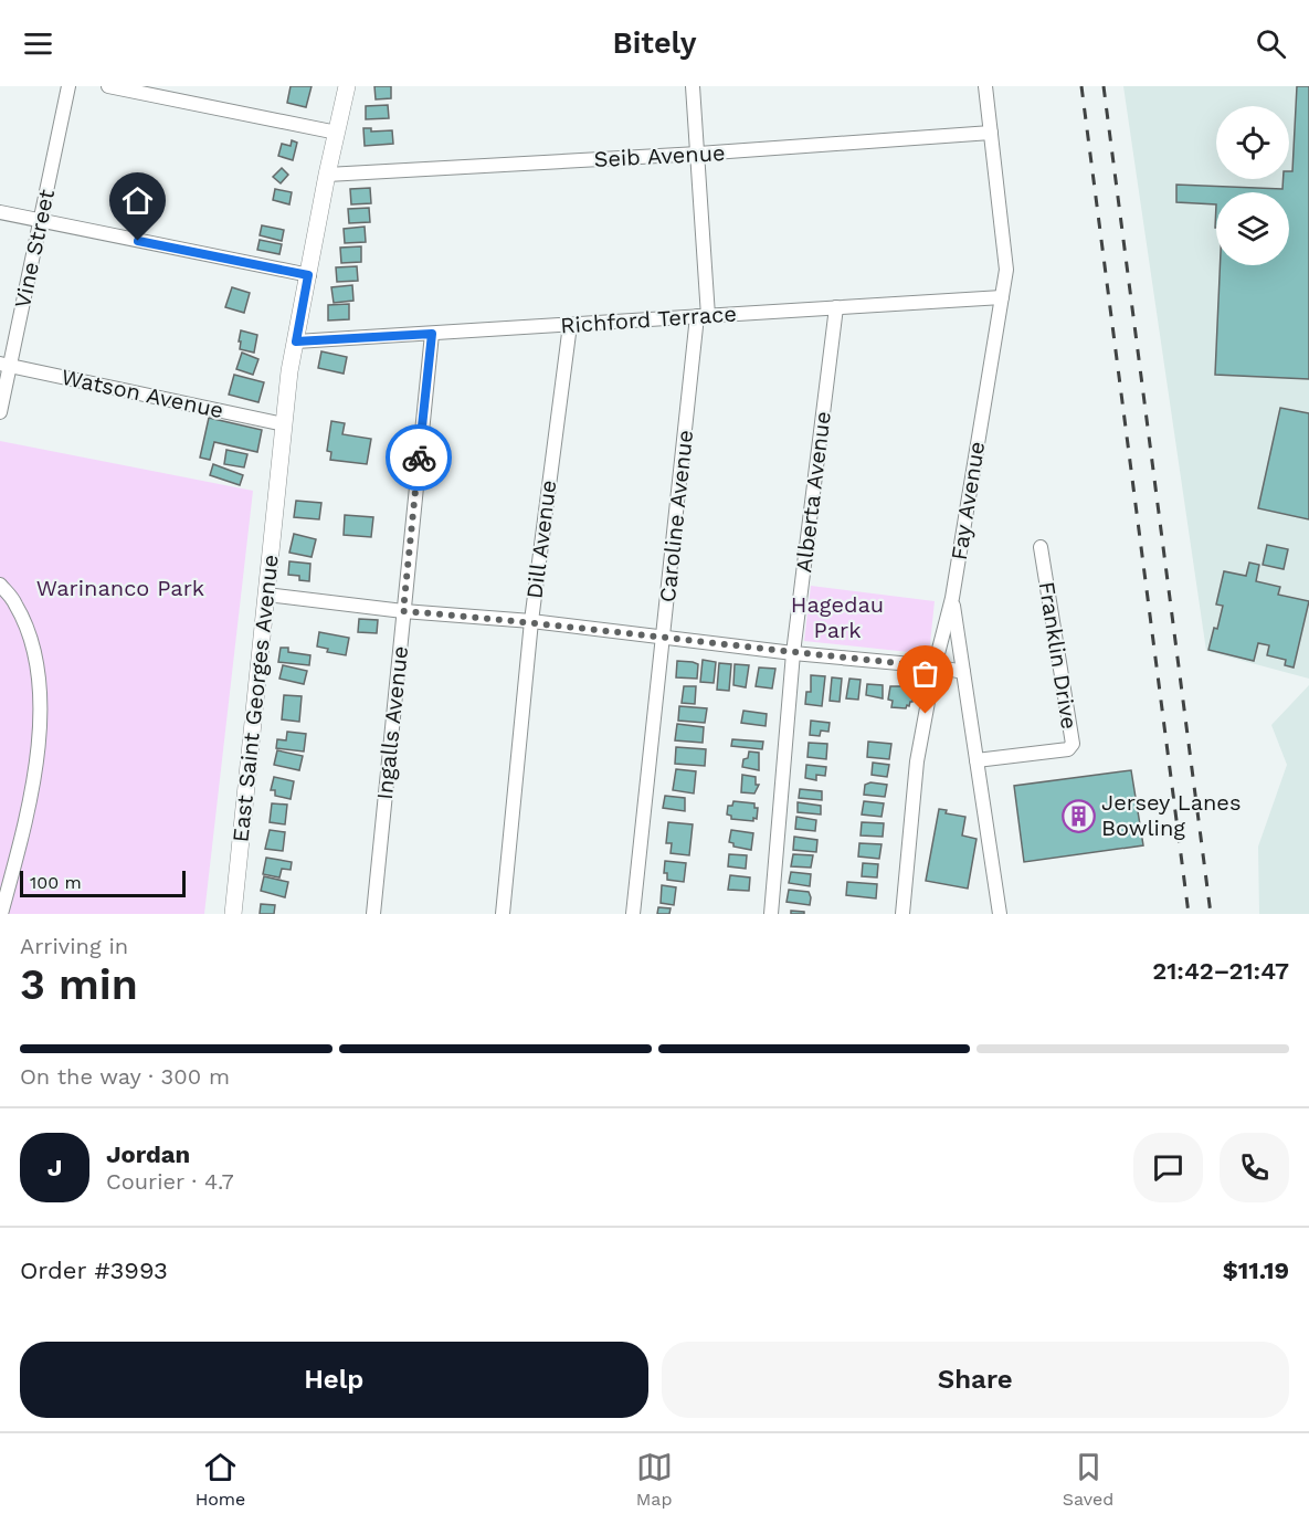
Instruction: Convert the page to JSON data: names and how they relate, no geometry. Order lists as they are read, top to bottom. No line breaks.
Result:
{"streets":{"main road":["East Saint Georges Avenue"],"street":["Seib Avenue","Vine Street","Richford Terrace","Watson Avenue","Alberta Avenue","Fay Avenue","Caroline Avenue","Dill Avenue","Franklin Drive","Ingalls Avenue"]},"crossings":[["Seib Avenue","Fay Avenue"],["Seib Avenue","Caroline Avenue"],["Seib Avenue","East Saint Georges Avenue"],["Vine Street","Watson Avenue"],["Richford Terrace","Alberta Avenue"],["Richford Terrace","Fay Avenue"],["Richford Terrace","Caroline Avenue"],["Richford Terrace","Dill Avenue"],["Richford Terrace","East Saint Georges Avenue"],["Richford Terrace","Ingalls Avenue"],["Watson Avenue","East Saint Georges Avenue"]],"parks":["Warinanco Park","Hagedau Park"],"places":{"building":["Jersey Lanes Bowling"]},"scale_bar":"100 m","page":{"header":"Bitely","scale":"100 m","heading":["3 min","Arriving in","21:42–21:47"],"panel":["Jordan","Courier · 4.7","Order #3993","$11.19"],"bar":"On the way · 300 m","round":"J","buttons":["Help","Share"],"tabs":["Home","Map","Saved"]}}
